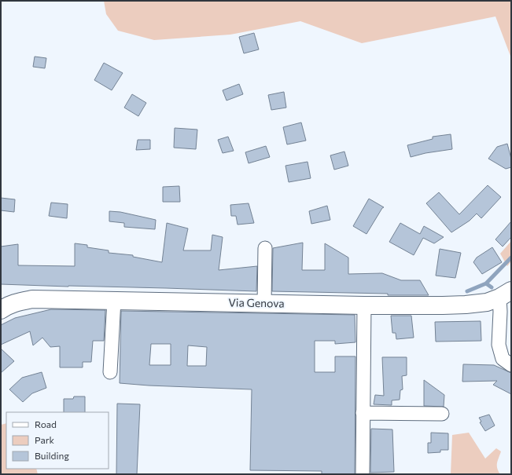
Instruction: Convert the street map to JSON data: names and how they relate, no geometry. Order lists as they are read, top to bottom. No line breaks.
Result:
{"streets":{"main road":["Via Genova"]},"legend":["Road","Park","Building"]}
